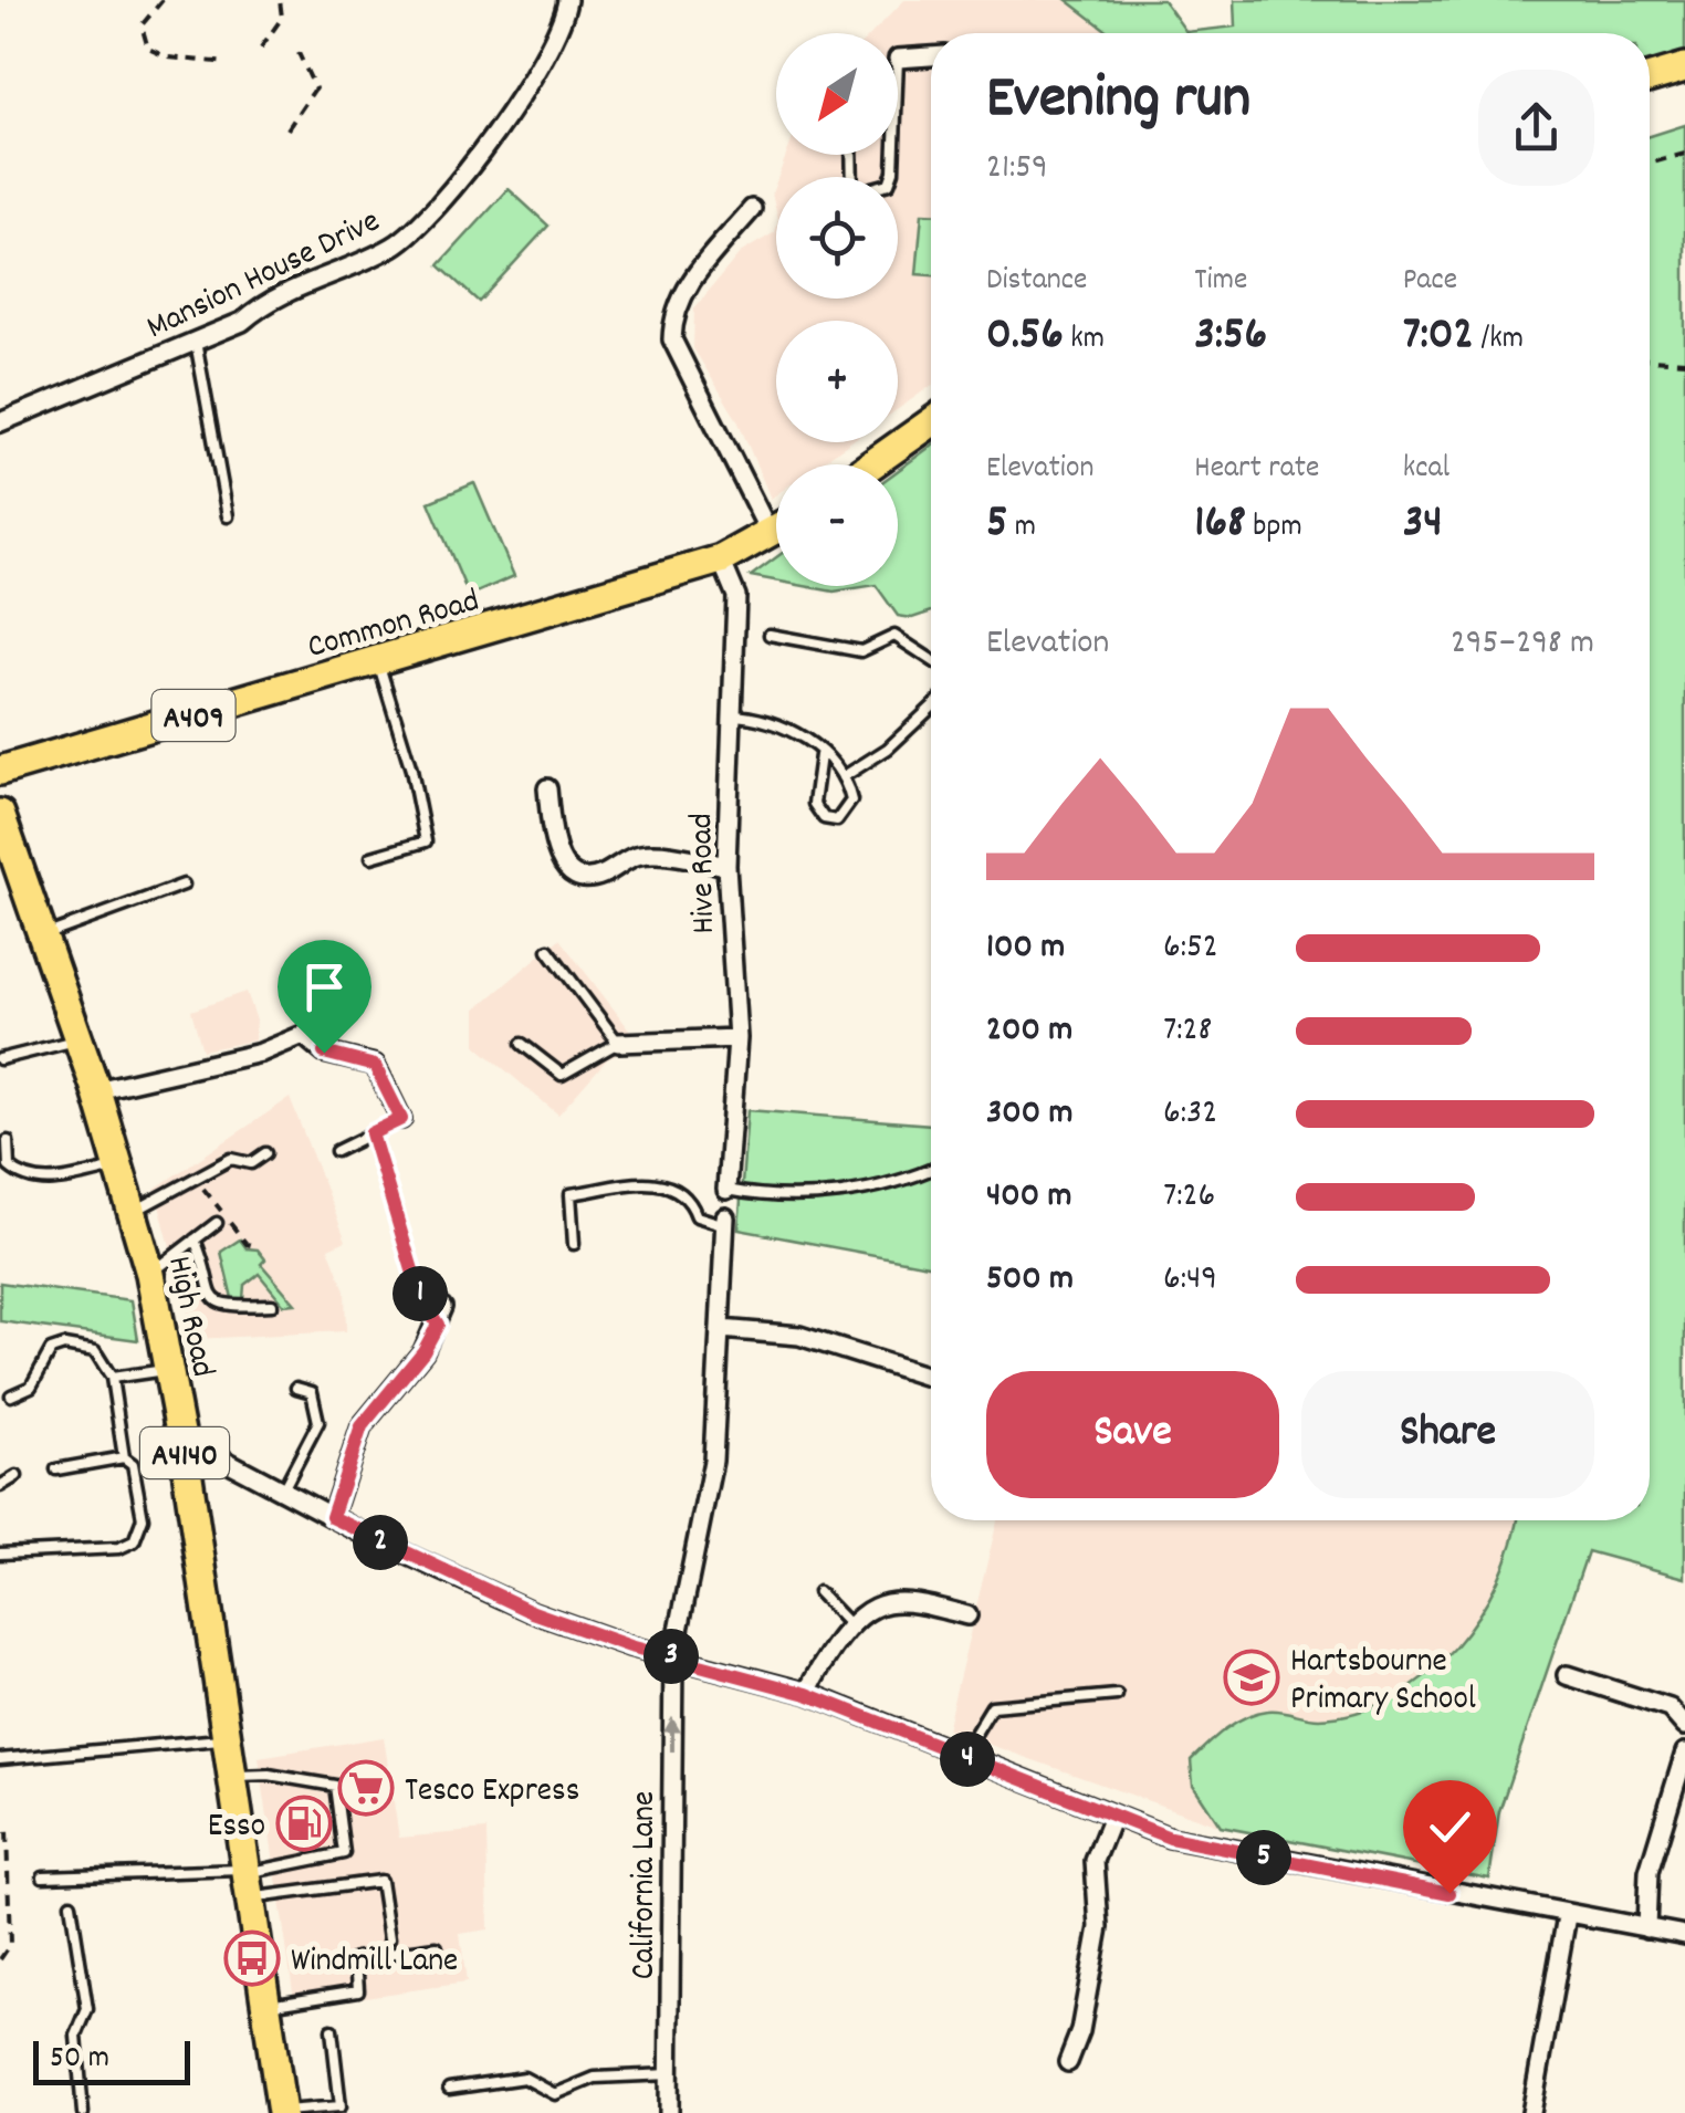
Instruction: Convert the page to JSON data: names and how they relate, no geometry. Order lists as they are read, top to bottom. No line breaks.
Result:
{"streets":{"main road":["Common Road","A409","High Road","A4140"],"street":["Mansion House Drive","Hive Road","California Lane"]},"crossings":[["Common Road","Hive Road"]],"one_way":["California Lane"],"places":{"school or university":["Hartsbourne Primary School"],"supermarket":["Tesco Express"],"fuel station":["Esso"],"bus stop":["Windmill Lane"]},"scale_bar":"50 m","north":"bottom left","page":{"map_buttons":["+","−"],"heading":["Evening run","21:59"],"stats":[["Distance","0.56 km"],["Time","3:56"],["Pace","7:02 /km"],["Elevation","5 m"],["Heart rate","168 bpm"],["kcal","34"]],"chart":["Elevation","295–298 m"],"list":[{"name":"100 m","note":"6:52"},{"name":"200 m","note":"7:28"},{"name":"300 m","note":"6:32"},{"name":"400 m","note":"7:26"},{"name":"500 m","note":"6:49"}],"pins":["1","2","3","4","5"],"buttons":["Save","Share"],"scale":"50 m"}}
